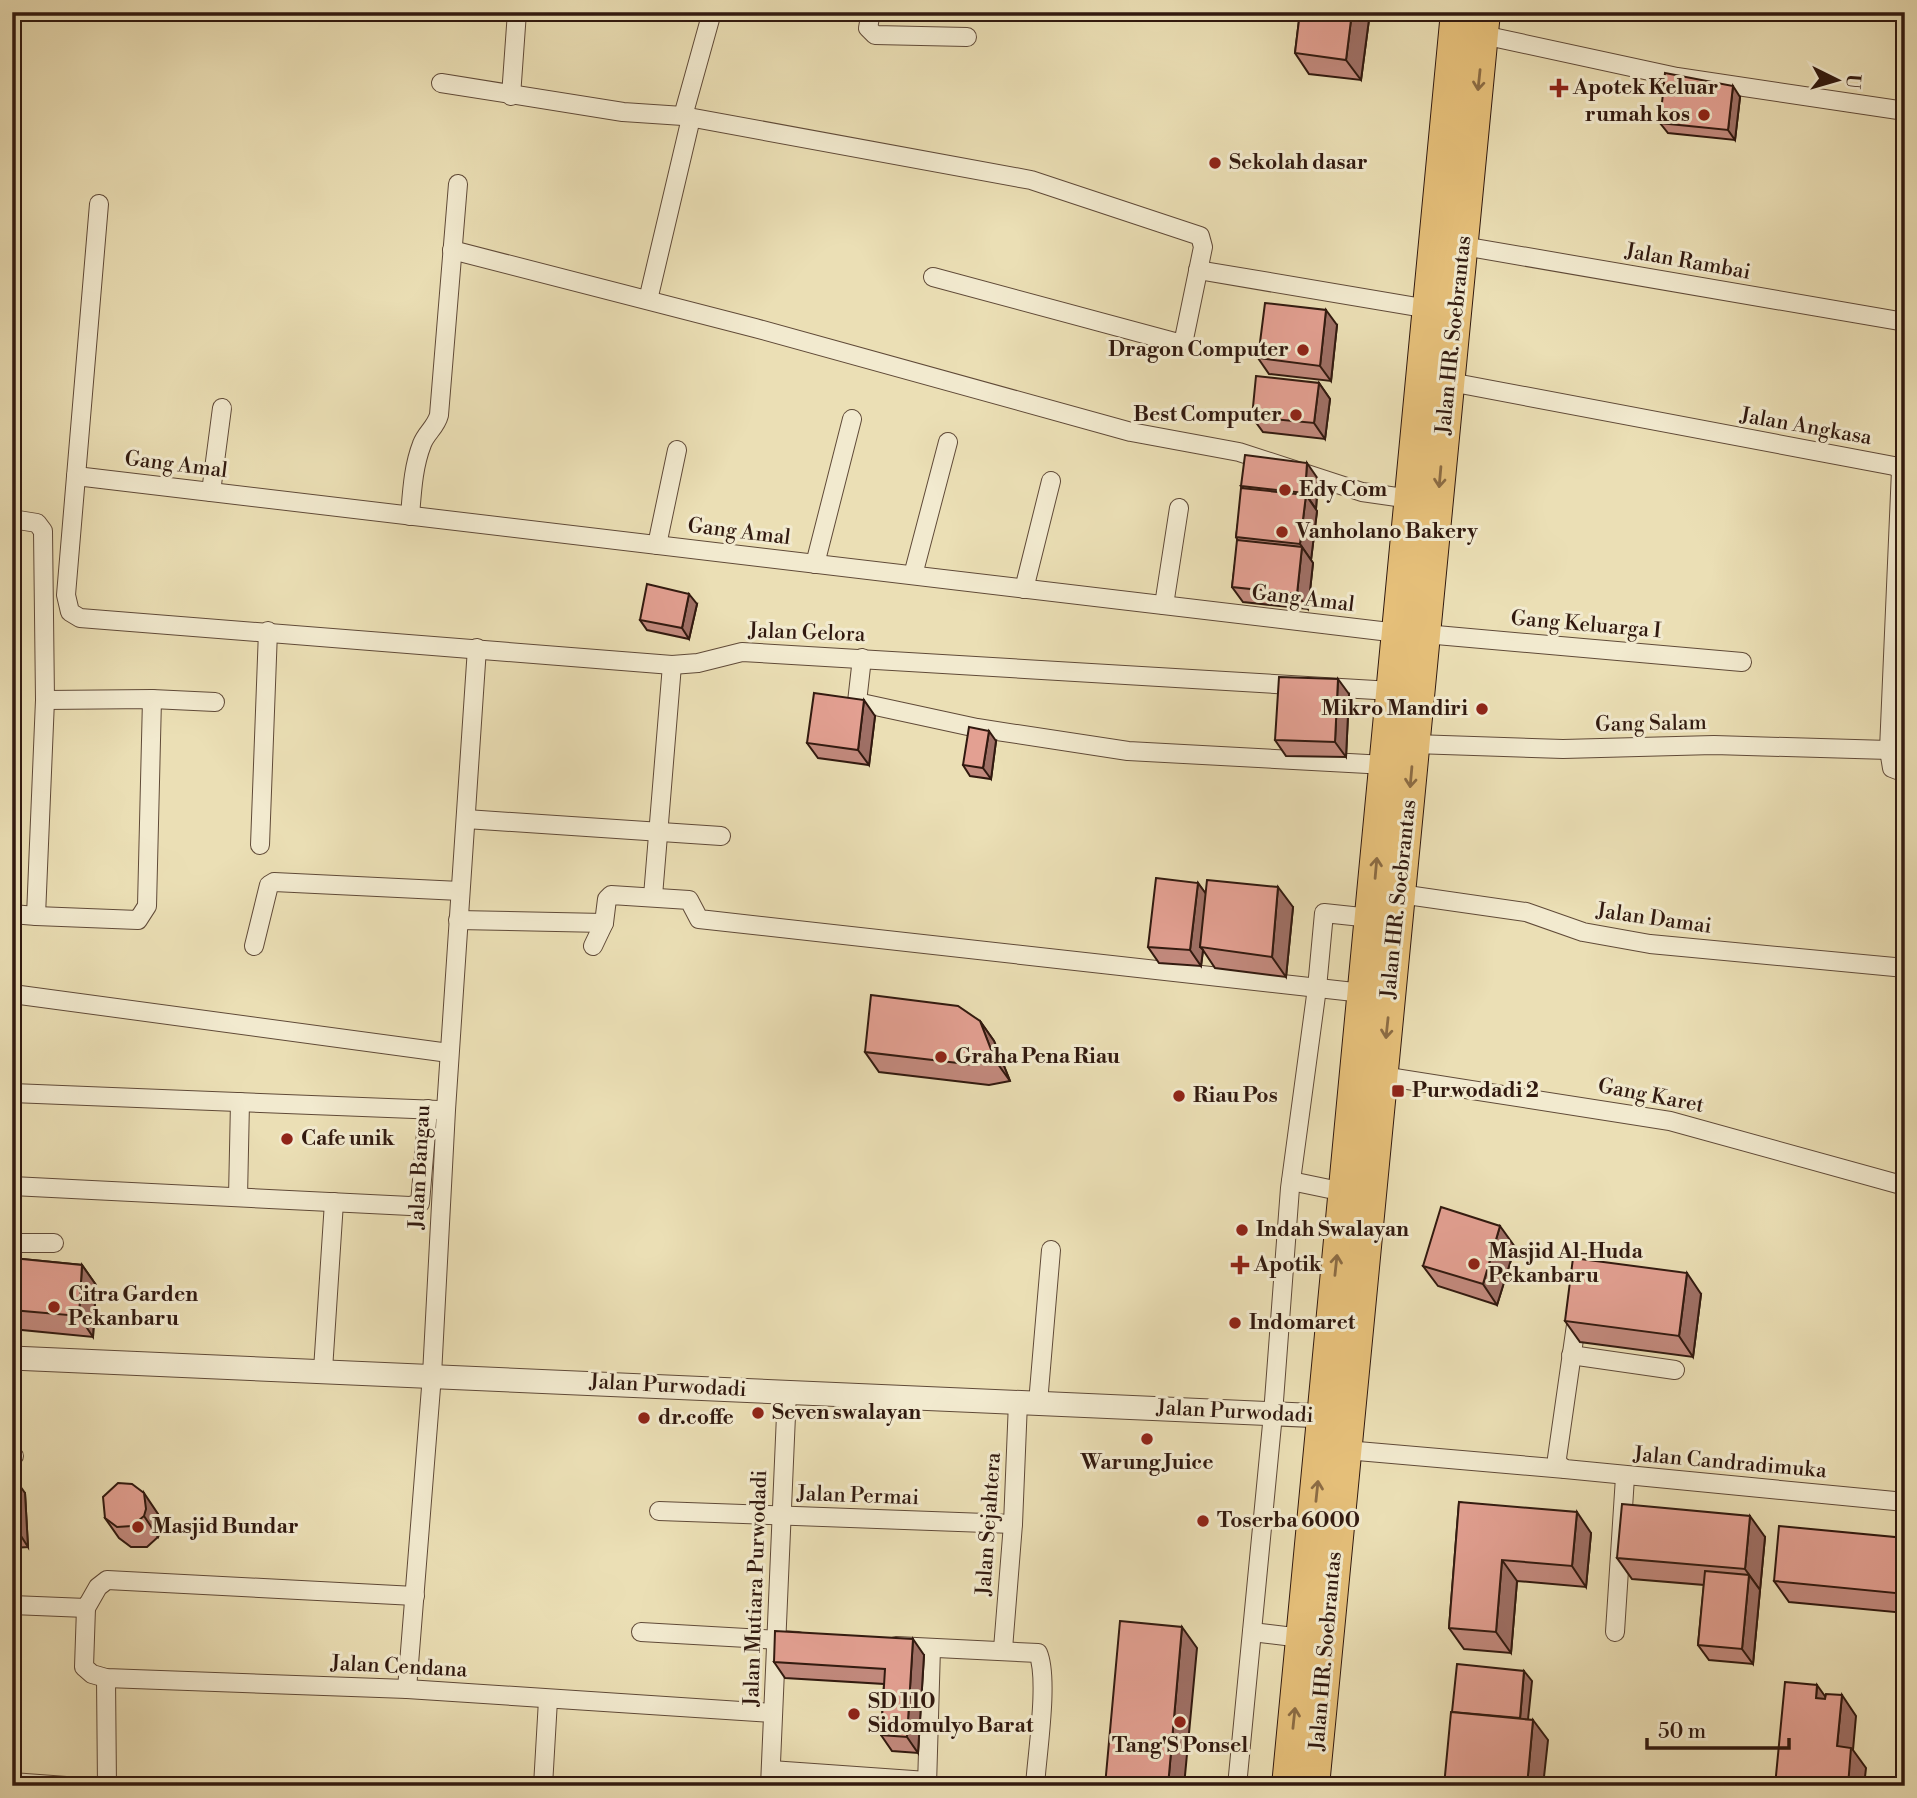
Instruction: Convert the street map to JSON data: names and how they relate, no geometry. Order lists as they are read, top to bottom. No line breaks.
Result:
{"streets":{"main road":["Jalan HR. Soebrantas"],"street":["Jalan Rambai","Jalan Angkasa","Gang Amal","Gang Keluarga I","Jalan Gelora","Gang Salam","Jalan Damai","Gang Karet","Jalan Bangau","Jalan Purwodadi","Jalan Candradimuka","Jalan Permai","Jalan Sejahtera","Jalan Mutiara Purwodadi","Jalan Cendana"]},"crossings":[["Jalan Rambai","Jalan HR. Soebrantas"],["Jalan HR. Soebrantas","Jalan Angkasa"],["Jalan HR. Soebrantas","Gang Amal"],["Jalan HR. Soebrantas","Gang Keluarga I"],["Jalan HR. Soebrantas","Jalan Gelora"],["Jalan HR. Soebrantas","Gang Salam"],["Jalan HR. Soebrantas","Jalan Damai"],["Jalan HR. Soebrantas","Gang Karet"],["Jalan HR. Soebrantas","Jalan Purwodadi"],["Jalan HR. Soebrantas","Jalan Candradimuka"],["Jalan Angkasa","Gang Salam"],["Gang Amal","Gang Keluarga I"],["Gang Amal","Jalan Gelora"],["Jalan Gelora","Jalan Bangau"],["Jalan Bangau","Jalan Purwodadi"],["Jalan Bangau","Jalan Cendana"],["Jalan Purwodadi","Jalan Sejahtera"],["Jalan Purwodadi","Jalan Mutiara Purwodadi"],["Jalan Permai","Jalan Sejahtera"],["Jalan Permai","Jalan Mutiara Purwodadi"],["Jalan Mutiara Purwodadi","Jalan Cendana"]],"places":{"health":["Apotek Keluar","Apotik"],"other":["rumah kos","Sekolah dasar","Dragon Computer","Best Computer","Edy Com","Vanholano Bakery","Mikro Mandiri","Graha Pena Riau","Riau Pos","Cafe unik","Indah Swalayan","Masjid Al-Huda Pekanbaru","Citra Garden Pekanbaru","Indomaret","Seven swalayan","dr.coffe","Warung Juice","Toserba 6000","Masjid Bundar","SD 110 Sidomulyo Barat","Tang'S Ponsel"],"transit":["Purwodadi 2"]},"scale_bar":"50 m","north":"right"}
